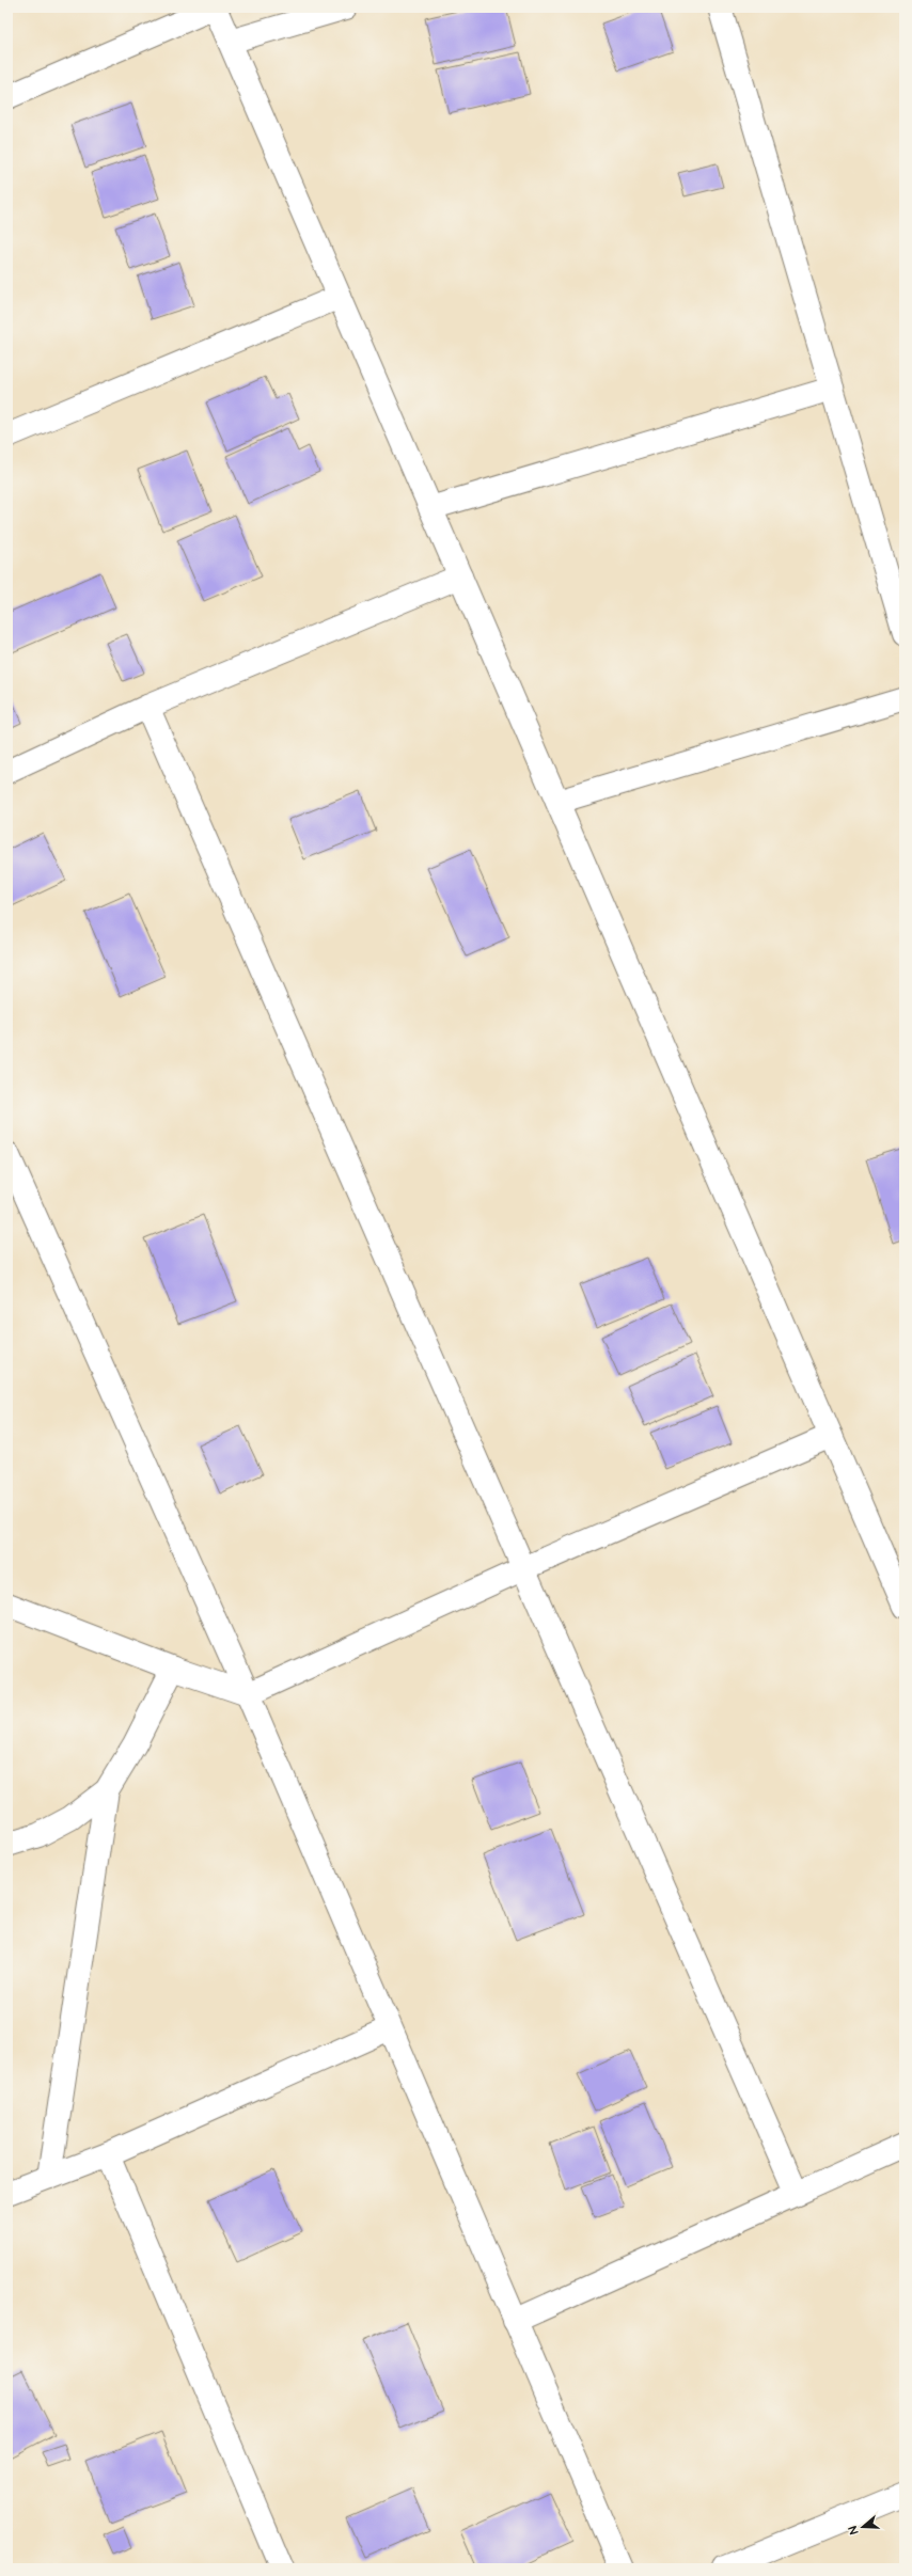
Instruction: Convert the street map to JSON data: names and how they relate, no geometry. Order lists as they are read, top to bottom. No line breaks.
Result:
{"north":"left"}
